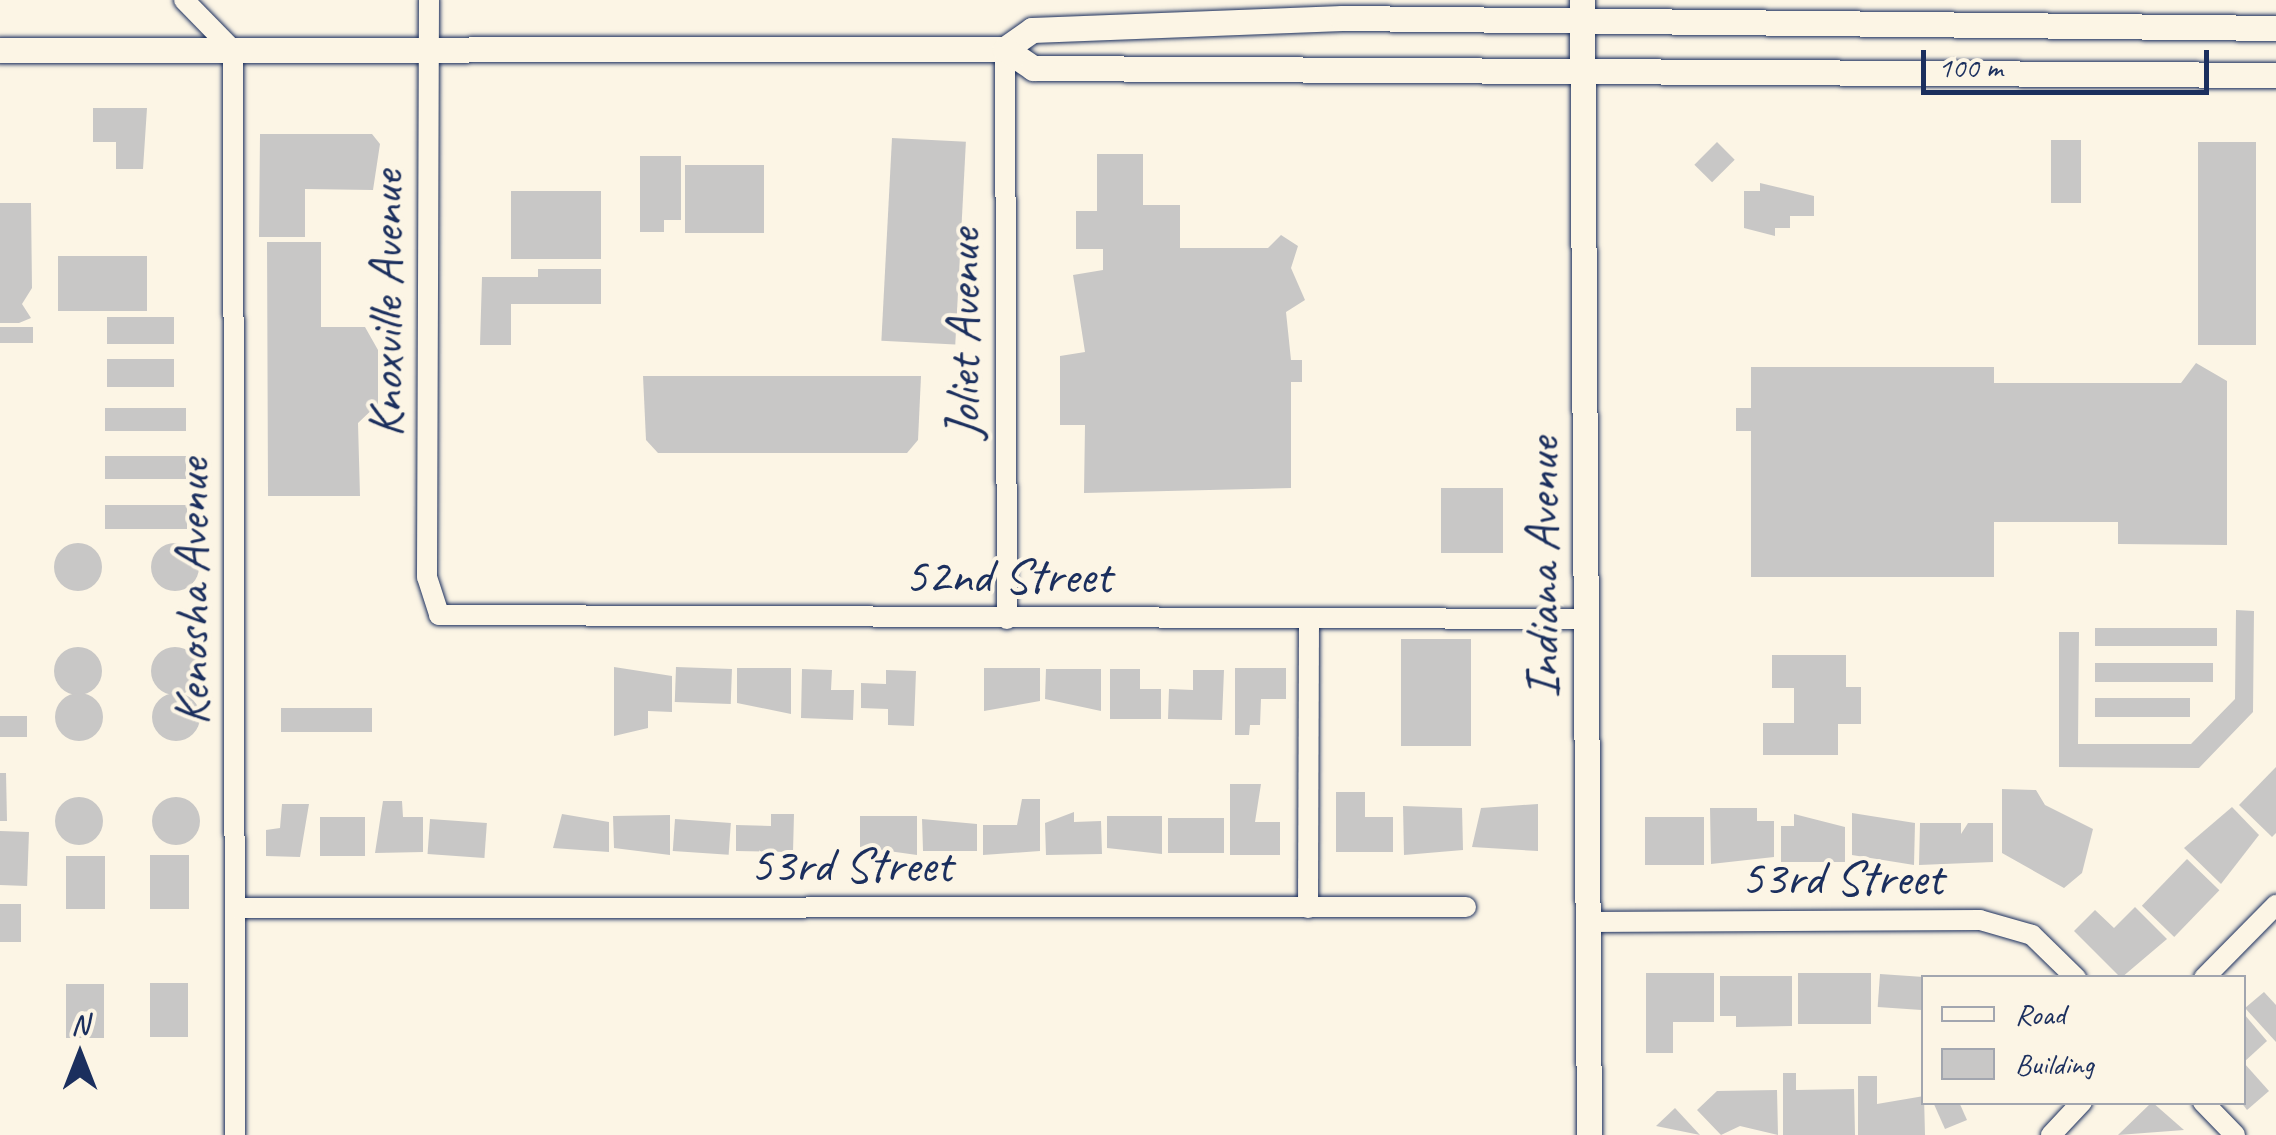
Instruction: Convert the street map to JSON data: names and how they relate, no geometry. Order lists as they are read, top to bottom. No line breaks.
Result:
{"streets":{"main road":["Indiana Avenue"],"street":["Knoxville Avenue","Joliet Avenue","52nd Street","Kenosha Avenue","53rd Street"]},"crossings":[["Knoxville Avenue","52nd Street"],["Joliet Avenue","52nd Street"],["Indiana Avenue","52nd Street"],["Indiana Avenue","53rd Street"],["Kenosha Avenue","53rd Street"]],"legend":["Road","Building"],"scale_bar":"100 m","north":"top"}
